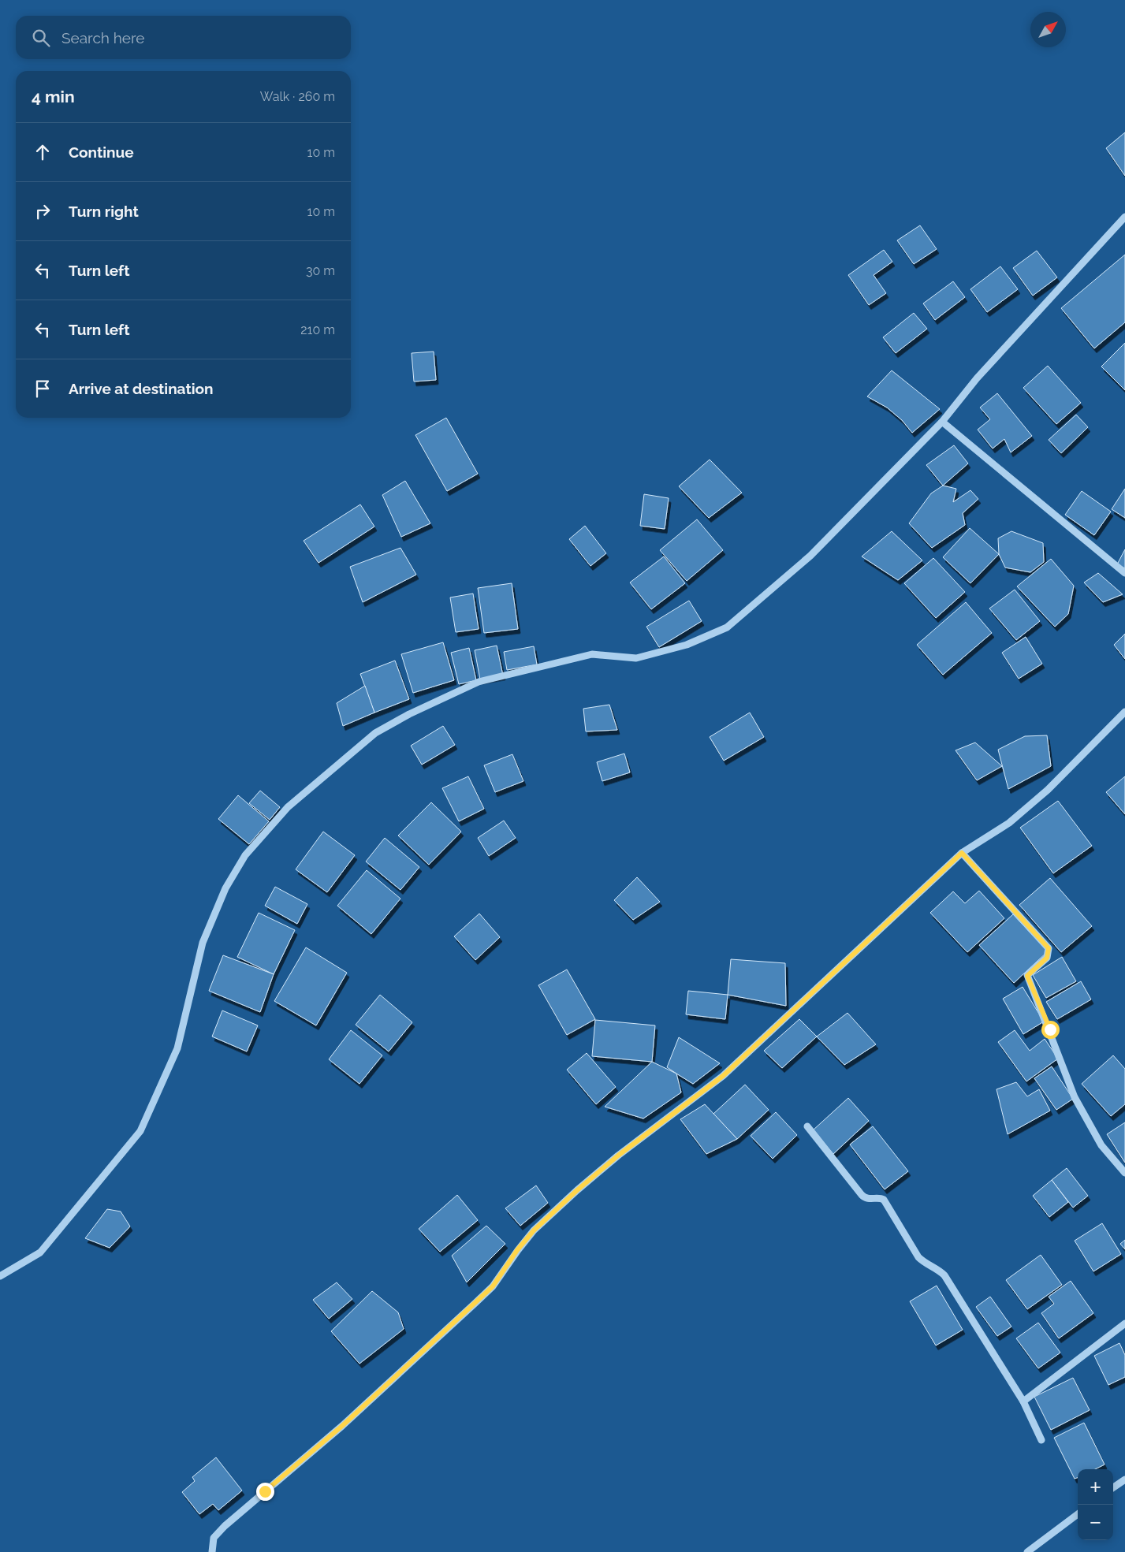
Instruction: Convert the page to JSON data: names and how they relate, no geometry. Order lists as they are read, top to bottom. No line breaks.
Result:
{"north":"top right","page":{"search":"Search here","heading":["4 min","Walk · 260 m"],"list":[["Continue","10 m"],["Turn right","10 m"],["Turn left","30 m"],["Turn left","210 m"],"Arrive at destination"],"map_buttons":["+","−"]}}
